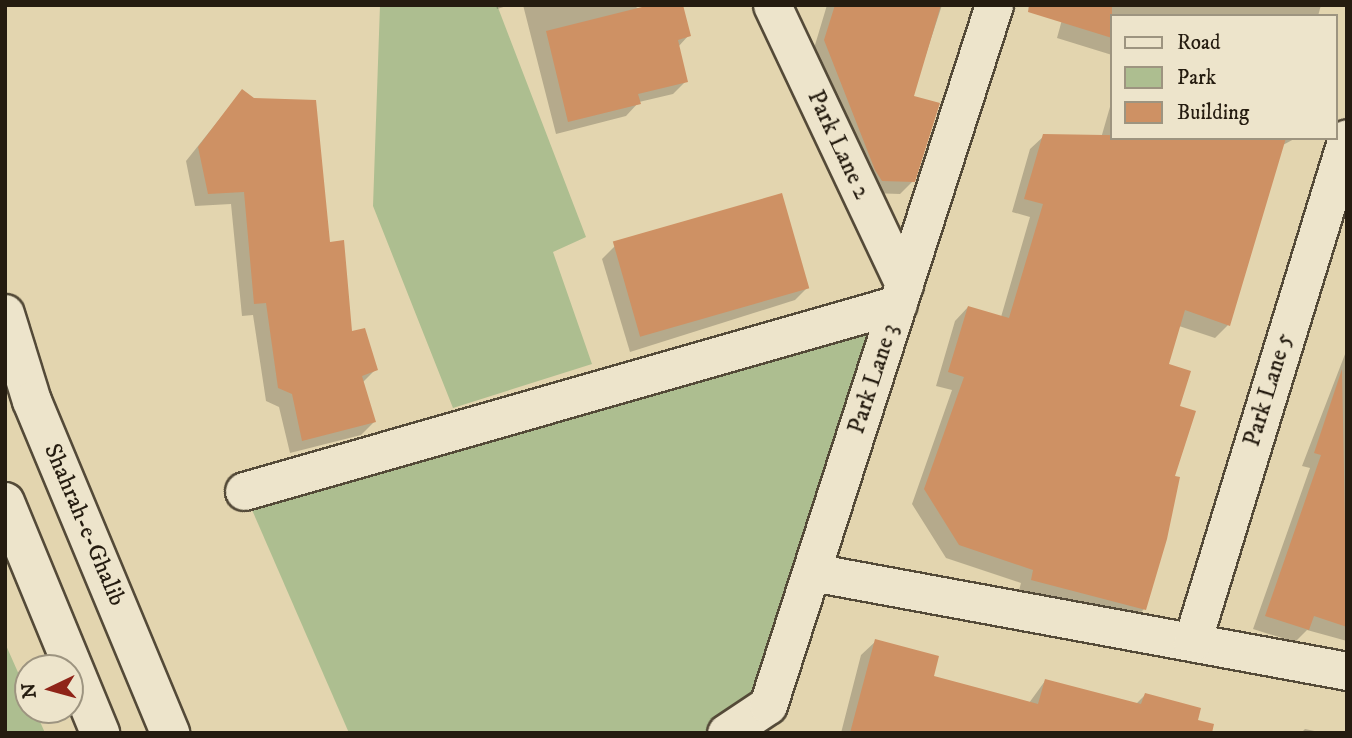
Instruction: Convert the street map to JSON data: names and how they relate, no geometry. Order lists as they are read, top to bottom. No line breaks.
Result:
{"streets":{"main road":["Shahrah-e-Ghalib"],"street":["Park Lane 2","Park Lane 3","Park Lane 5"]},"crossings":[["Park Lane 2","Park Lane 3"]],"legend":["Road","Park","Building"],"north":"left"}
